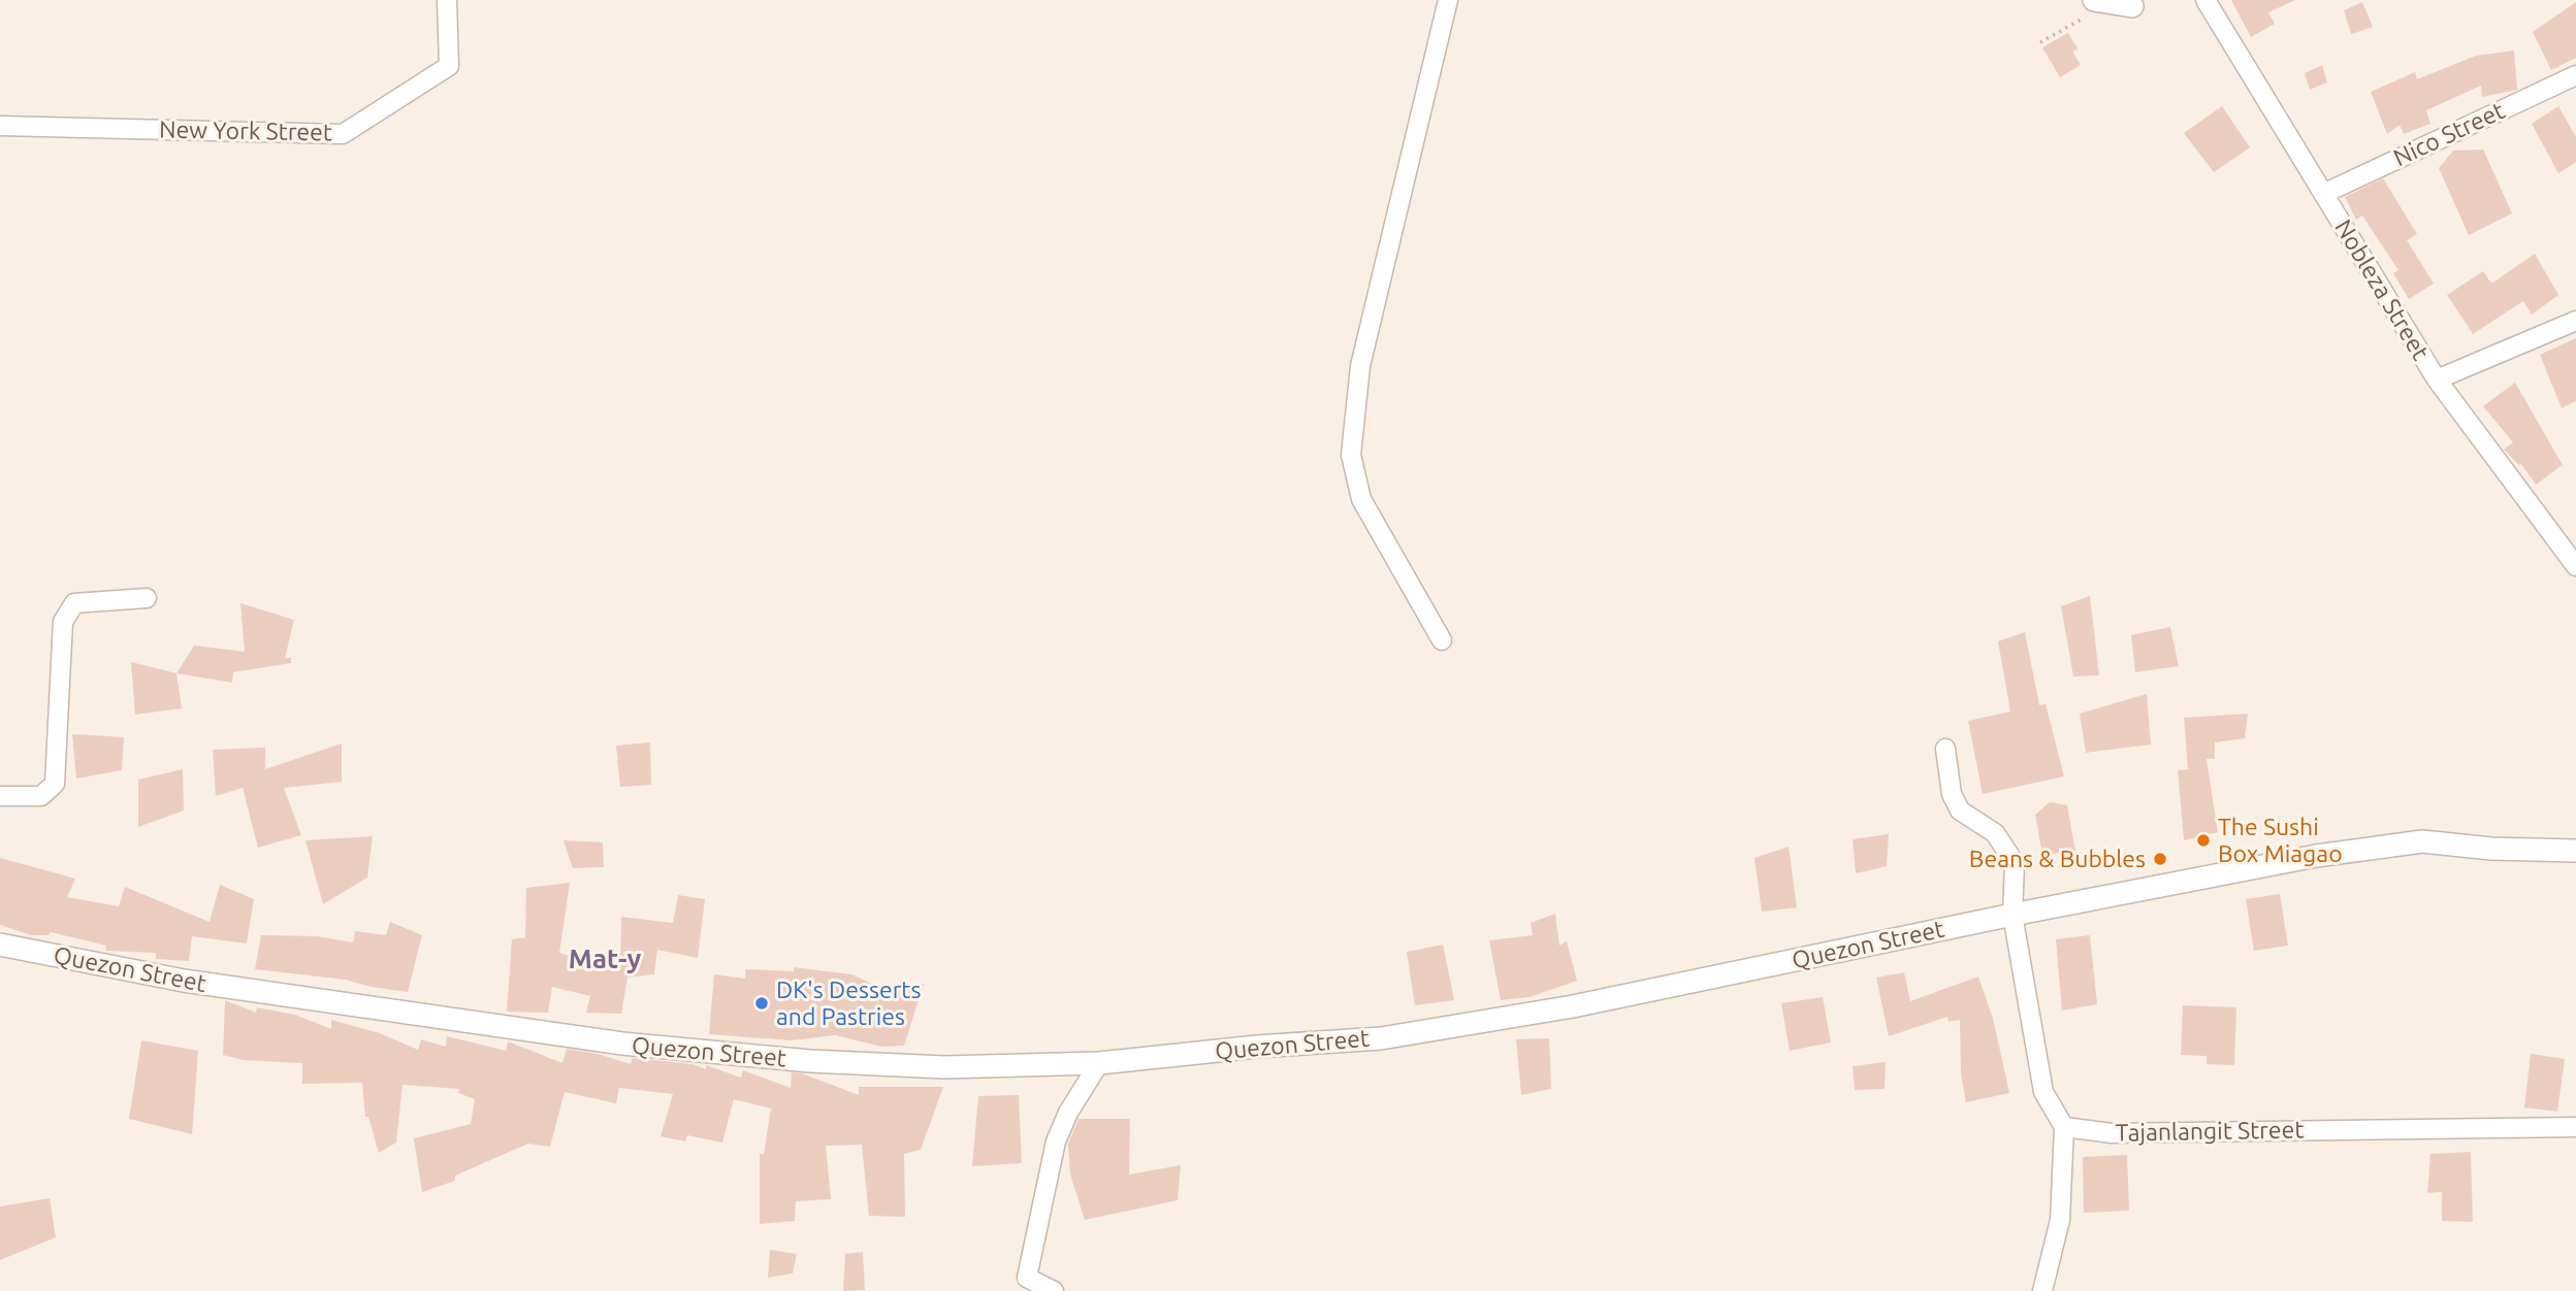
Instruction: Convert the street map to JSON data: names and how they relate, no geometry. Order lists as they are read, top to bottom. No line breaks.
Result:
{"streets":{"street":["New York Street","Nico Street","Nobleza Street","Quezon Street","Tajanlangit Street"]},"crossings":[["Nico Street","Nobleza Street"]],"districts":["Mat-y"],"places":["The Sushi Box Miagao","Beans & Bubbles","DK's Desserts and Pastries"]}
